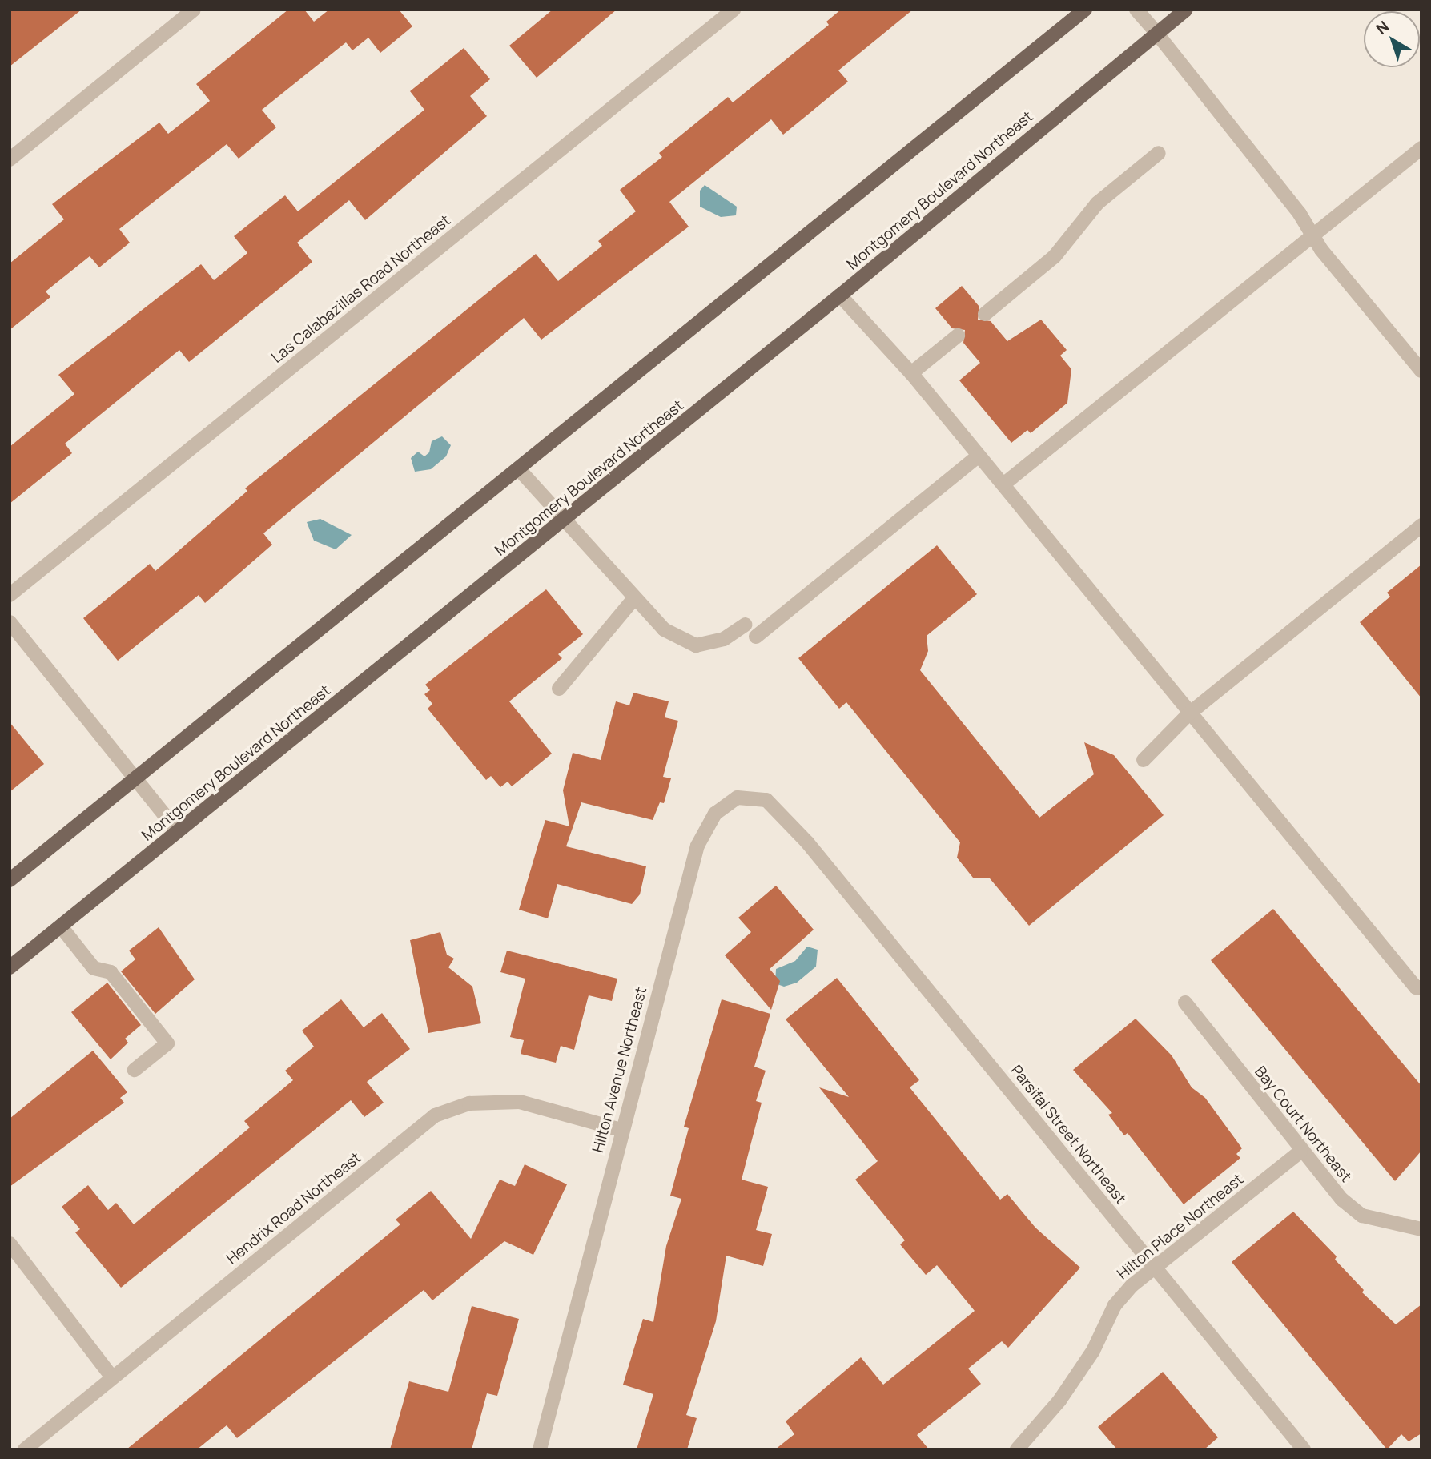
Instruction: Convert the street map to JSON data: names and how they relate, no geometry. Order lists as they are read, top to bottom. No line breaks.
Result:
{"streets":{"main road":["Montgomery Boulevard Northeast"],"street":["Las Calabazillas Road Northeast","Hilton Avenue Northeast","Bay Court Northeast","Parsifal Street Northeast","Hendrix Road Northeast","Hilton Place Northeast"]},"crossings":[["Hilton Avenue Northeast","Parsifal Street Northeast"],["Hilton Avenue Northeast","Hendrix Road Northeast"],["Bay Court Northeast","Hilton Place Northeast"],["Parsifal Street Northeast","Hilton Place Northeast"]],"north":"top left"}
